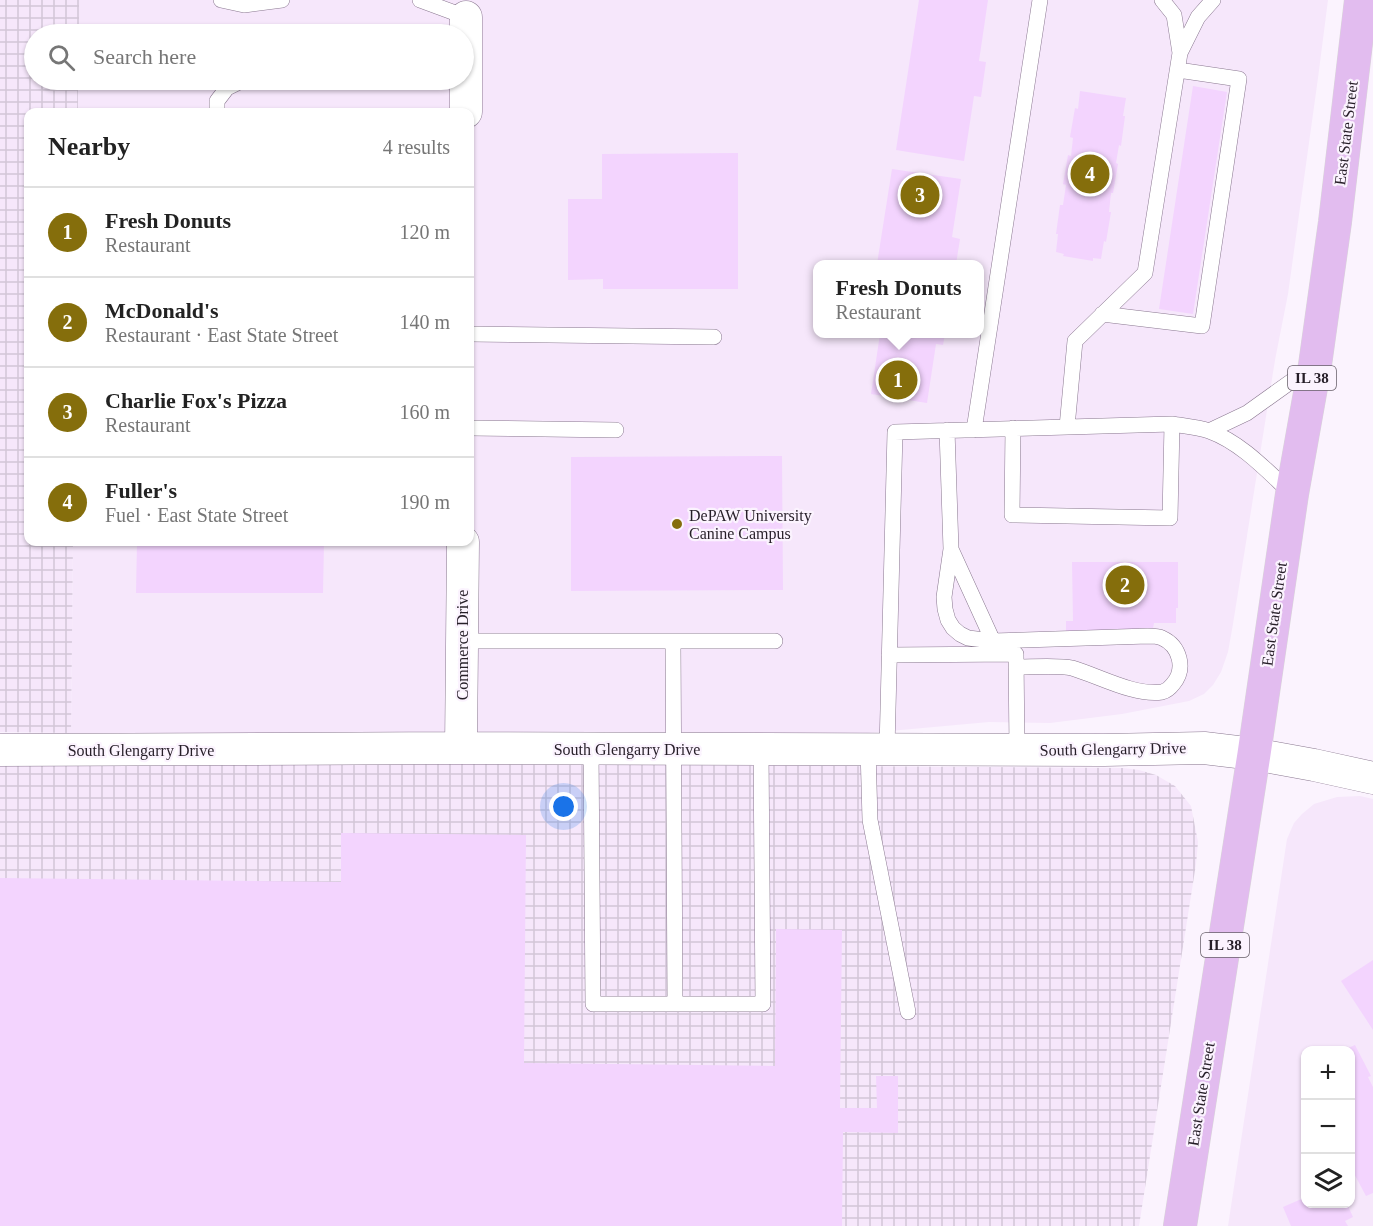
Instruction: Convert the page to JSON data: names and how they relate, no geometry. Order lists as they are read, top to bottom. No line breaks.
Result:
{"streets":{"main road":["East State Street","IL 38"],"street":["Commerce Drive","South Glengarry Drive"]},"crossings":[["East State Street","South Glengarry Drive"],["Commerce Drive","South Glengarry Drive"]],"places":["DePAW University Canine Campus"],"page":{"search":"Search here","heading":["Nearby","4 results"],"pins":["4","3","1","2"],"list":[{"mark":"1","name":"Fresh Donuts","note":"Restaurant","value":"120 m"},{"mark":"2","name":"McDonald's","note":"Restaurant · East State Street","value":"140 m"},{"mark":"3","name":"Charlie Fox's Pizza","note":"Restaurant","value":"160 m"},{"mark":"4","name":"Fuller's","note":"Fuel · East State Street","value":"190 m"}],"popup":["Fresh Donuts","Restaurant"],"map_buttons":["+","−"]}}
